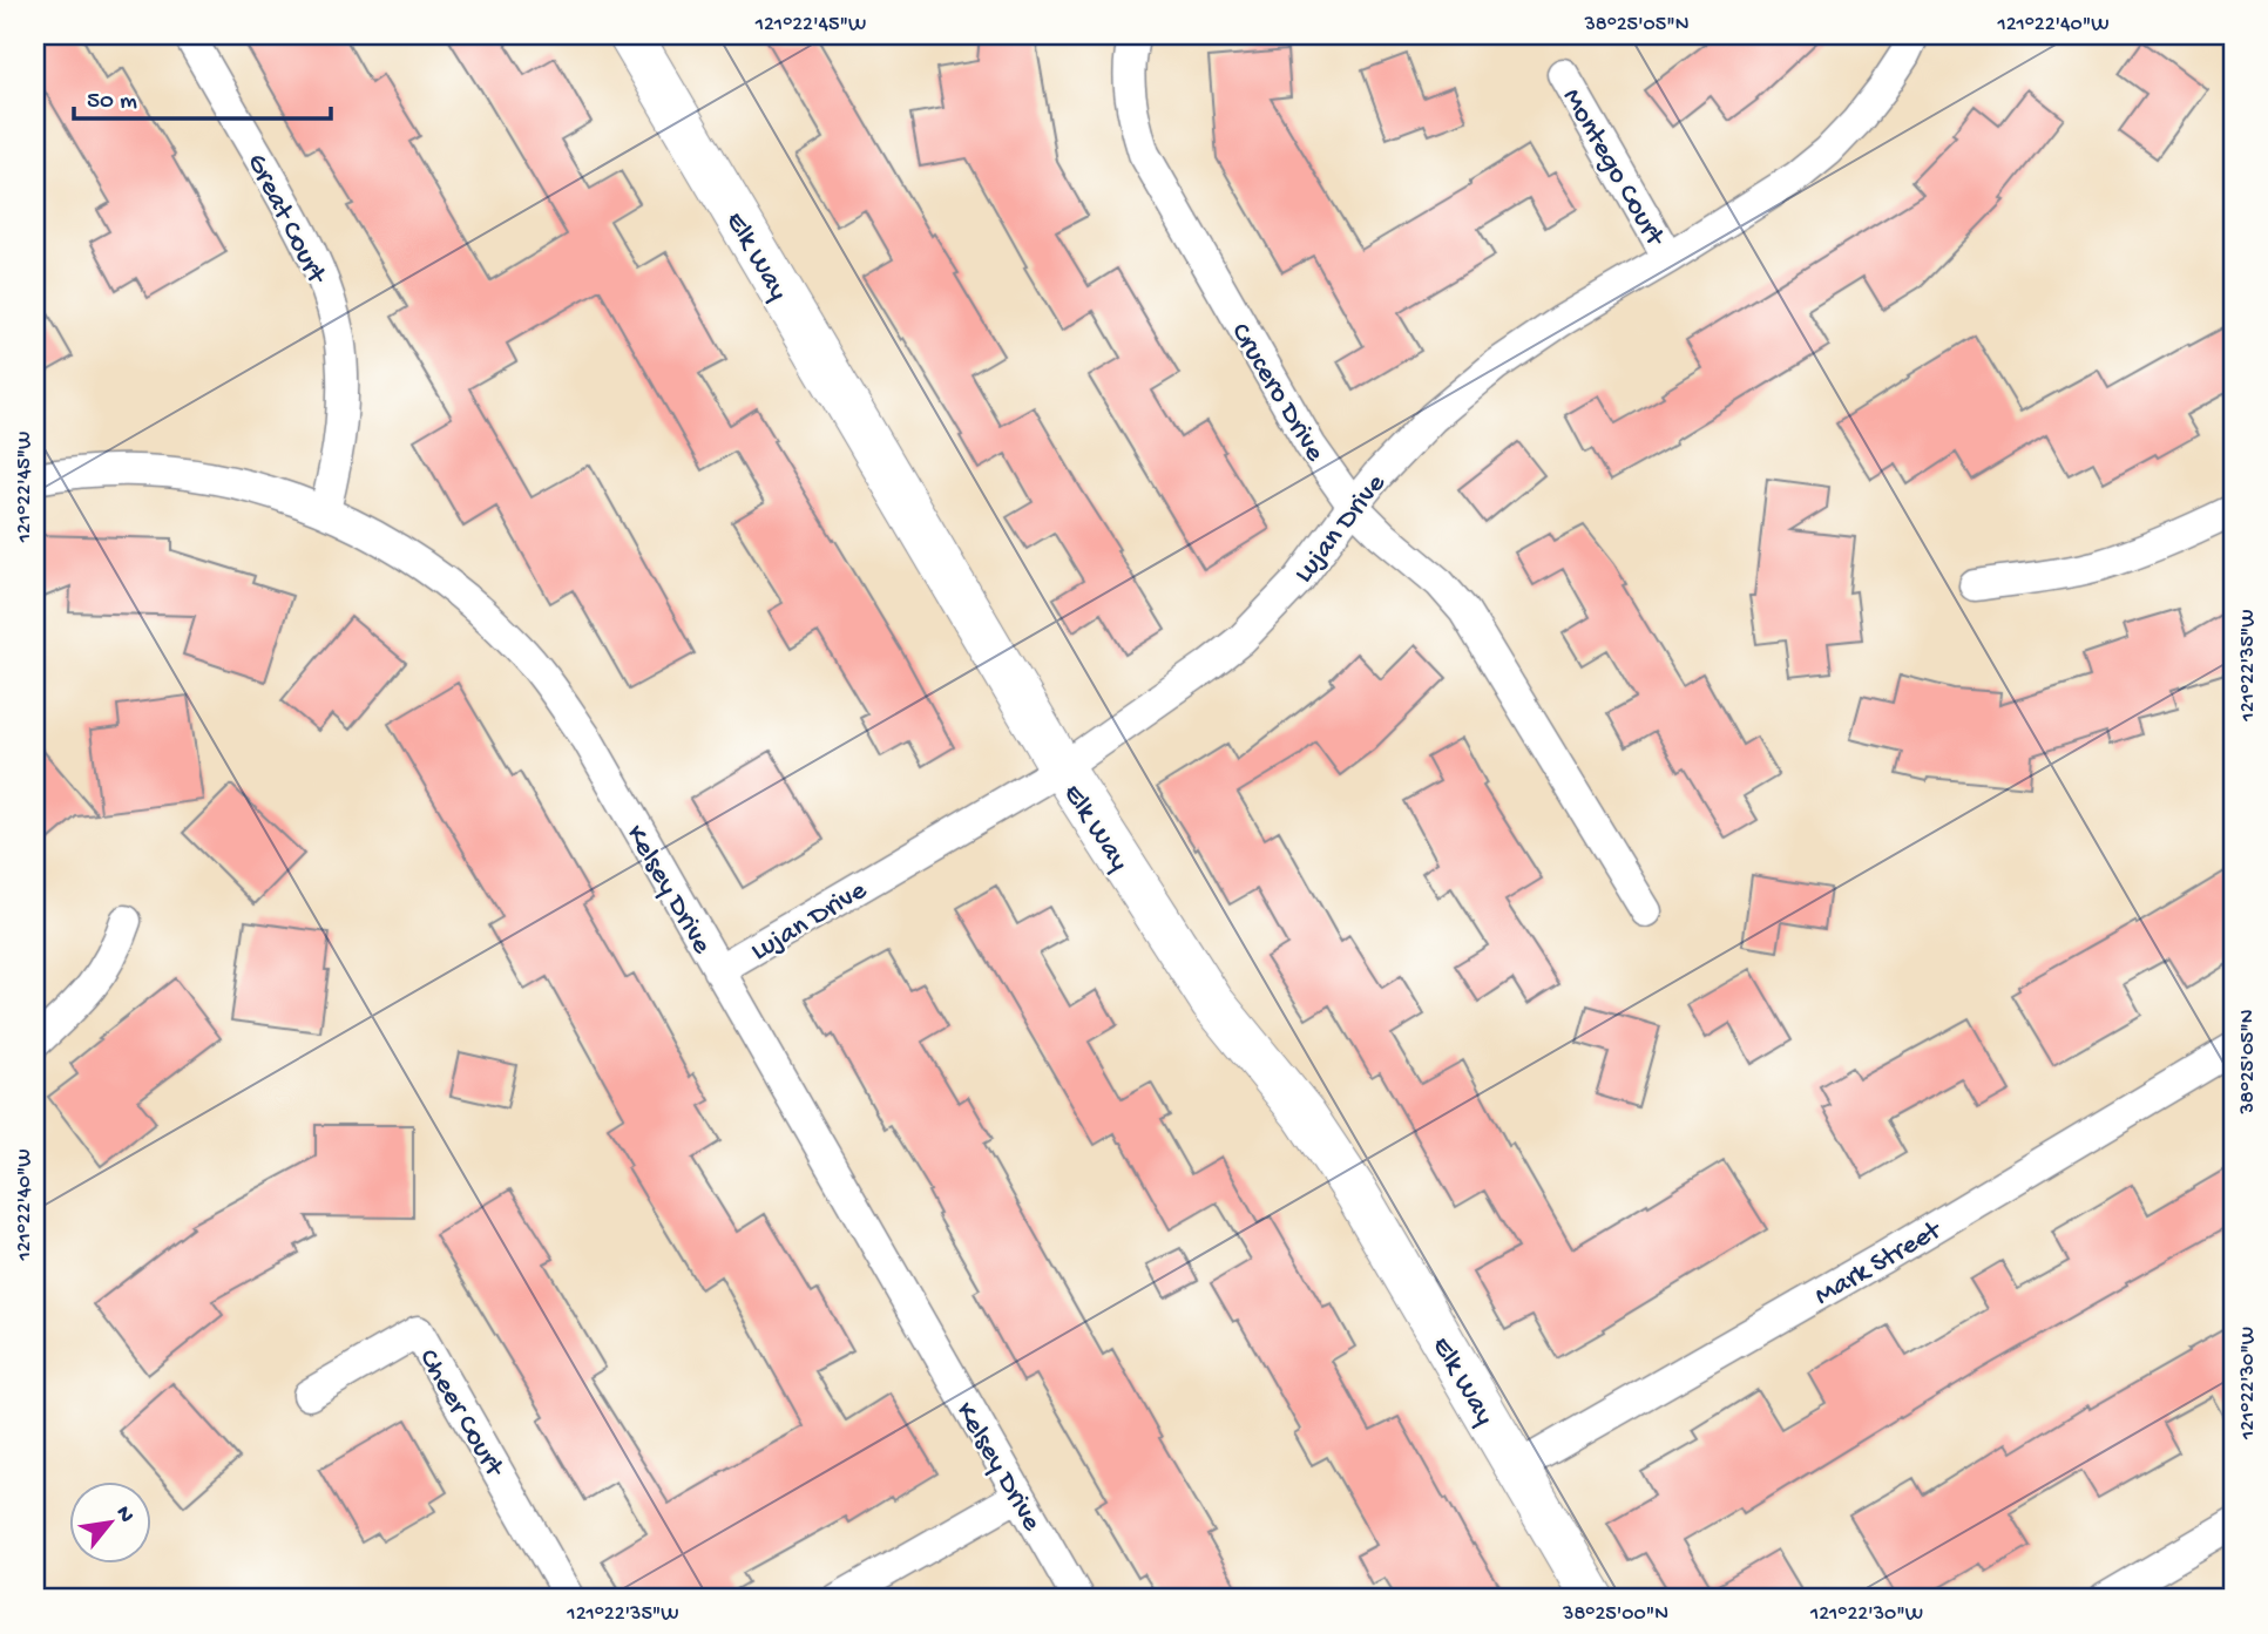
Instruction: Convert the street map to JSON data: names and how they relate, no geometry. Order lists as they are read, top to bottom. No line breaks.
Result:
{"streets":{"street":["Montego Court","Great Court","Elk Way","Crucero Drive","Lujan Drive","Kelsey Drive","Mark Street","Cheer Court"]},"crossings":[["Montego Court","Lujan Drive"],["Great Court","Kelsey Drive"],["Elk Way","Lujan Drive"],["Elk Way","Mark Street"],["Crucero Drive","Lujan Drive"],["Lujan Drive","Kelsey Drive"]],"scale_bar":"50 m","north":"top right","coordinates":["121°22'45\"W","38°25'05\"N","121°22'40\"W","121°22'35\"W","121°22'30\"W","38°25'00\"N"]}
